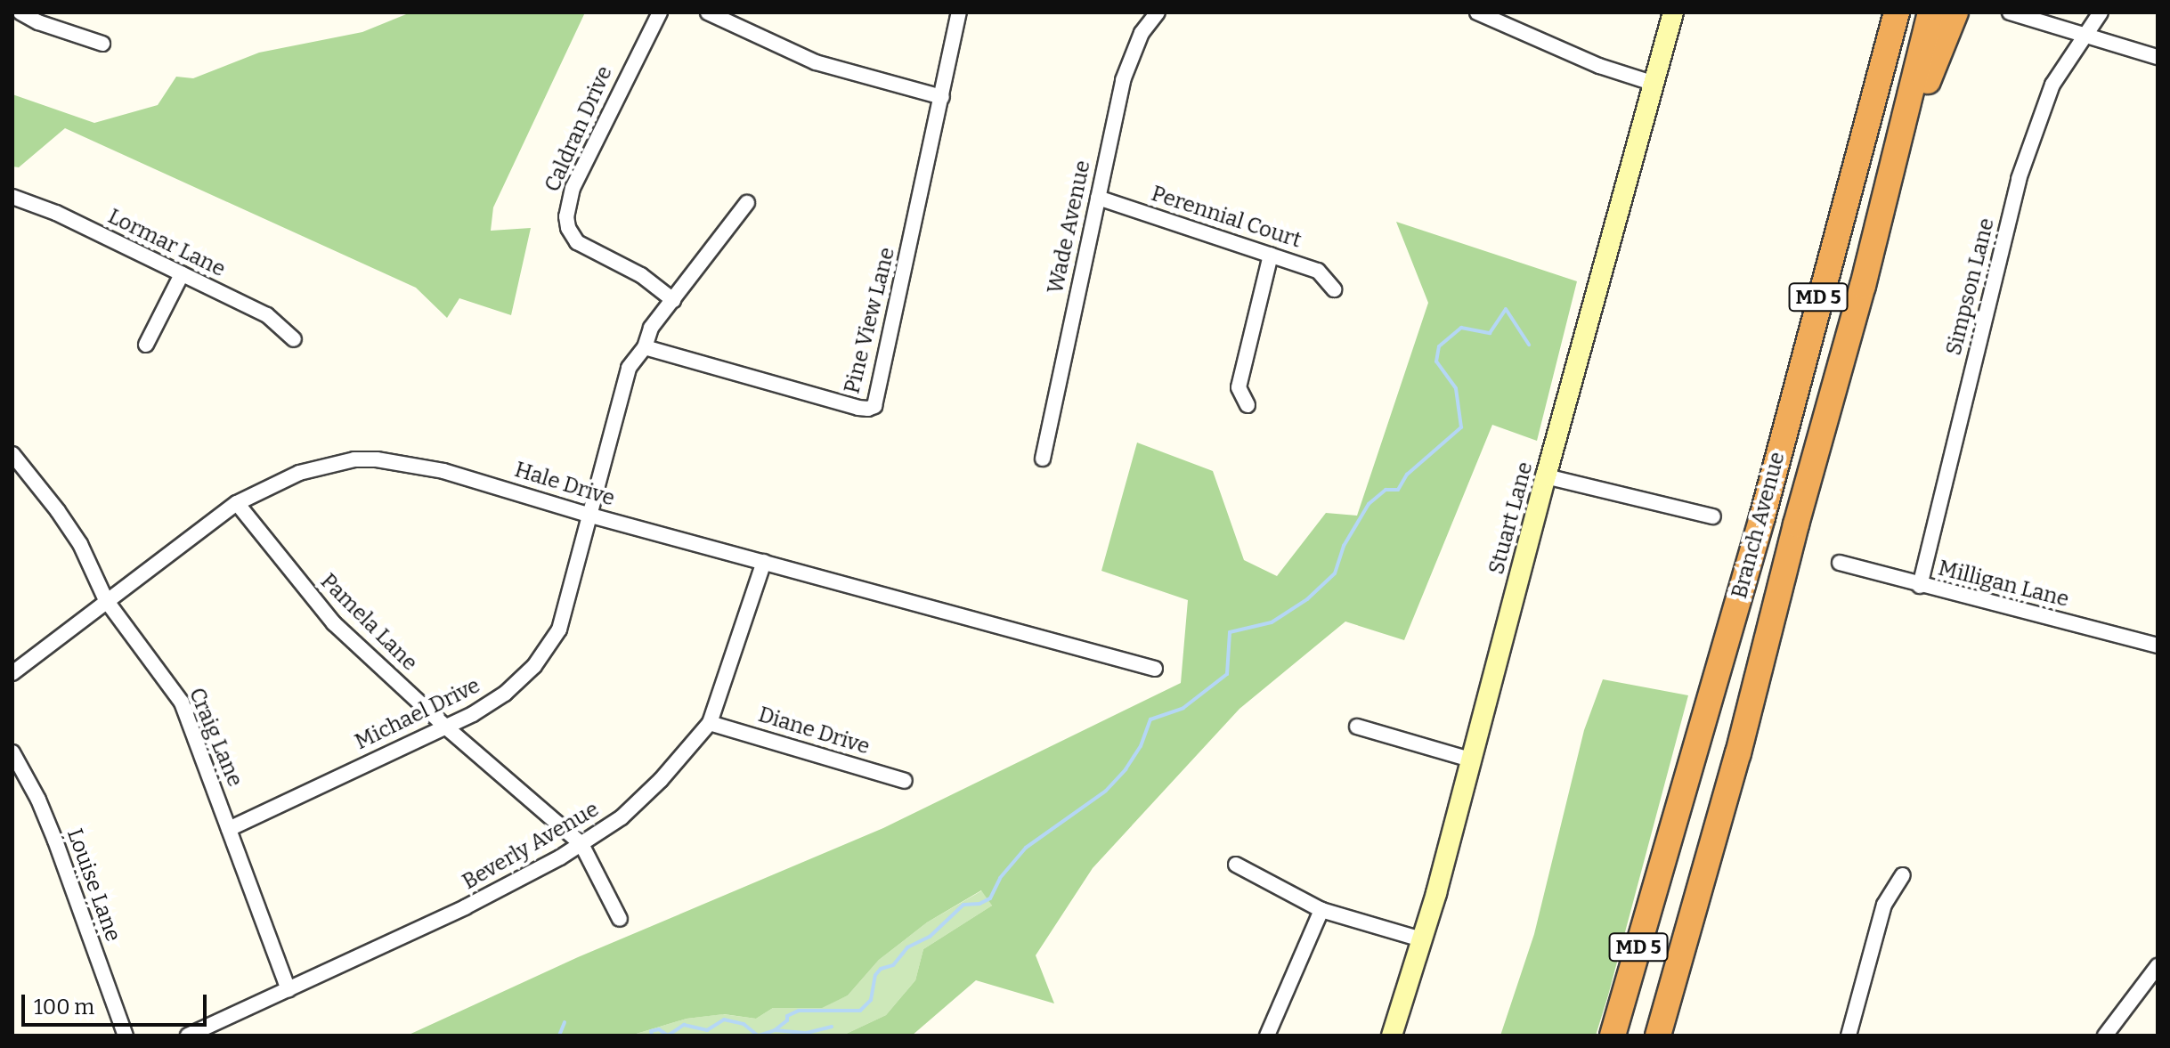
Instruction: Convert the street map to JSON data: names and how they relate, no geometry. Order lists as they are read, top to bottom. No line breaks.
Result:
{"streets":{"highway":["MD 5","Branch Avenue"],"street":["Caldran Drive","Perennial Court","Wade Avenue","Lormar Lane","Simpson Lane","Pine View Lane","Hale Drive","Stuart Lane","Milligan Lane","Pamela Lane","Michael Drive","Diane Drive","Craig Lane","Beverly Avenue","Louise Lane"]},"crossings":[["Caldran Drive","Michael Drive"],["Perennial Court","Wade Avenue"],["Simpson Lane","Milligan Lane"],["Pine View Lane","Michael Drive"],["Hale Drive","Pamela Lane"],["Hale Drive","Michael Drive"],["Hale Drive","Craig Lane"],["Hale Drive","Beverly Avenue"],["Pamela Lane","Michael Drive"],["Pamela Lane","Beverly Avenue"],["Michael Drive","Craig Lane"],["Diane Drive","Beverly Avenue"],["Craig Lane","Beverly Avenue"]],"scale_bar":"100 m"}
